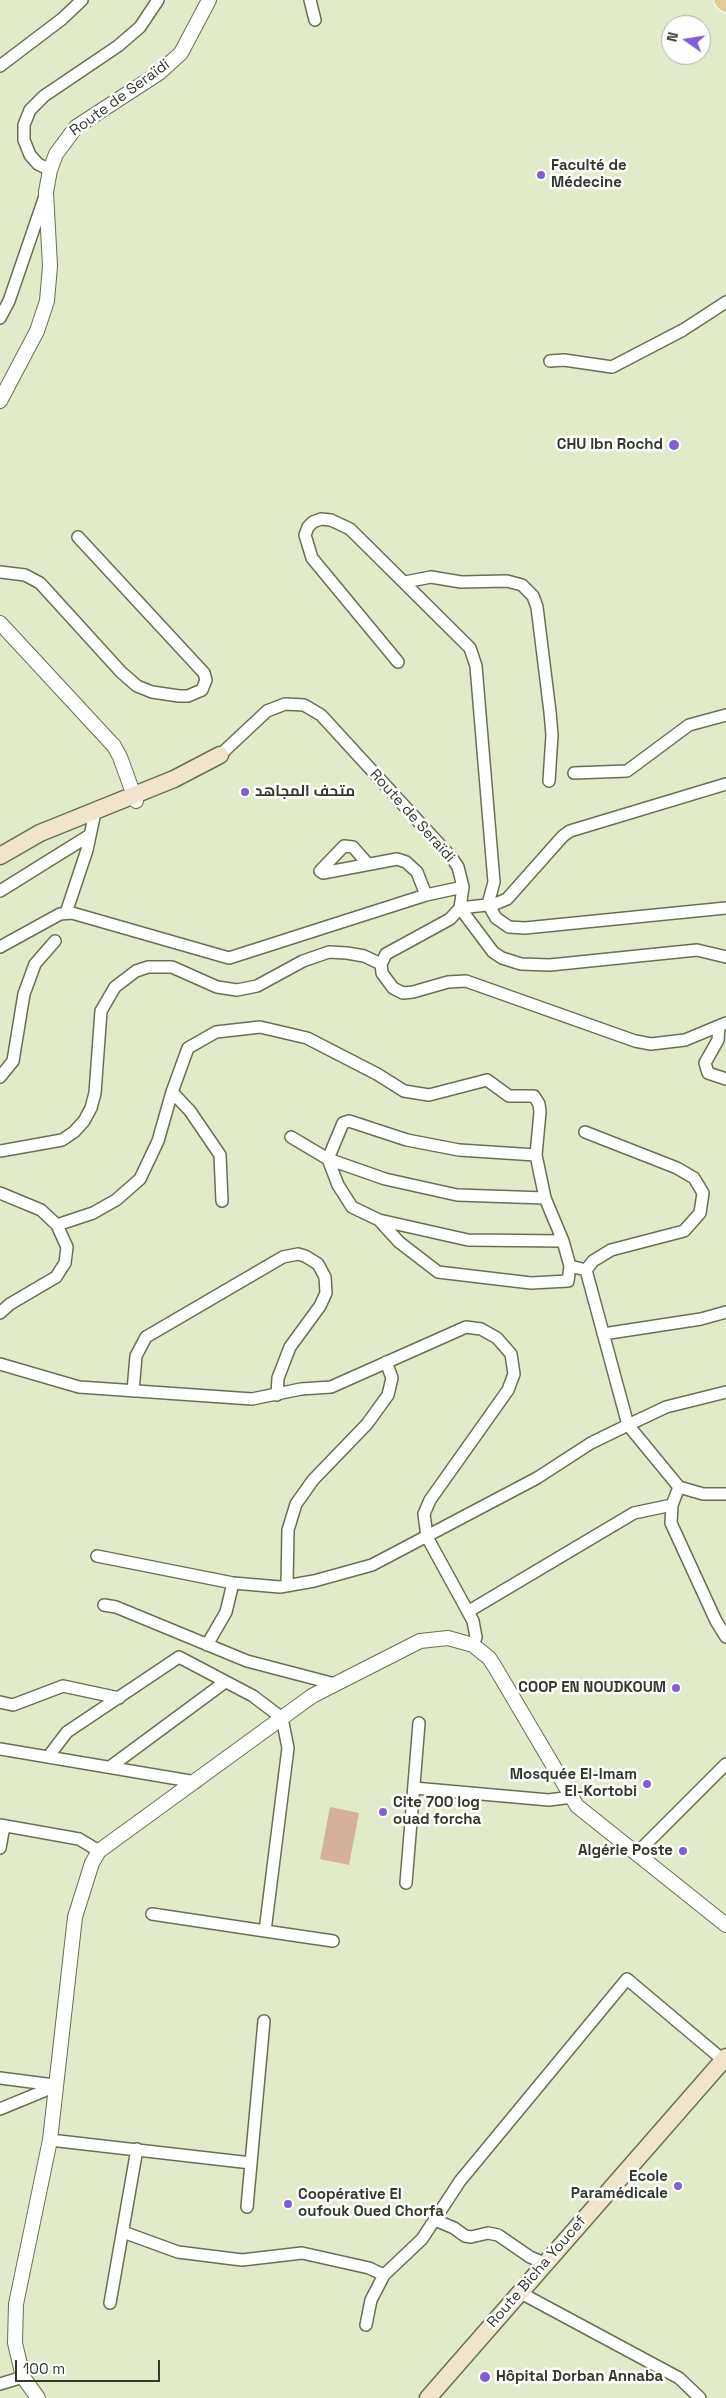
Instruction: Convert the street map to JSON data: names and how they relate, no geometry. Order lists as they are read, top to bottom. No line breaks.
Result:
{"streets":{"main road":["Route de Seraïdi","Route Bicha Youcef"]},"places":["Faculté de Médecine","CHU Ibn Rochd","متحف المجاهد","COOP EN NOUDKOUM","Mosquée El-Imam El-Kortobi","Cite 700 log ouad forcha","Algérie Poste","Ecole Paramédicale","Coopérative El oufouk Oued Chorfa","Hôpital Dorban Annaba"],"scale_bar":"100 m","north":"left"}
